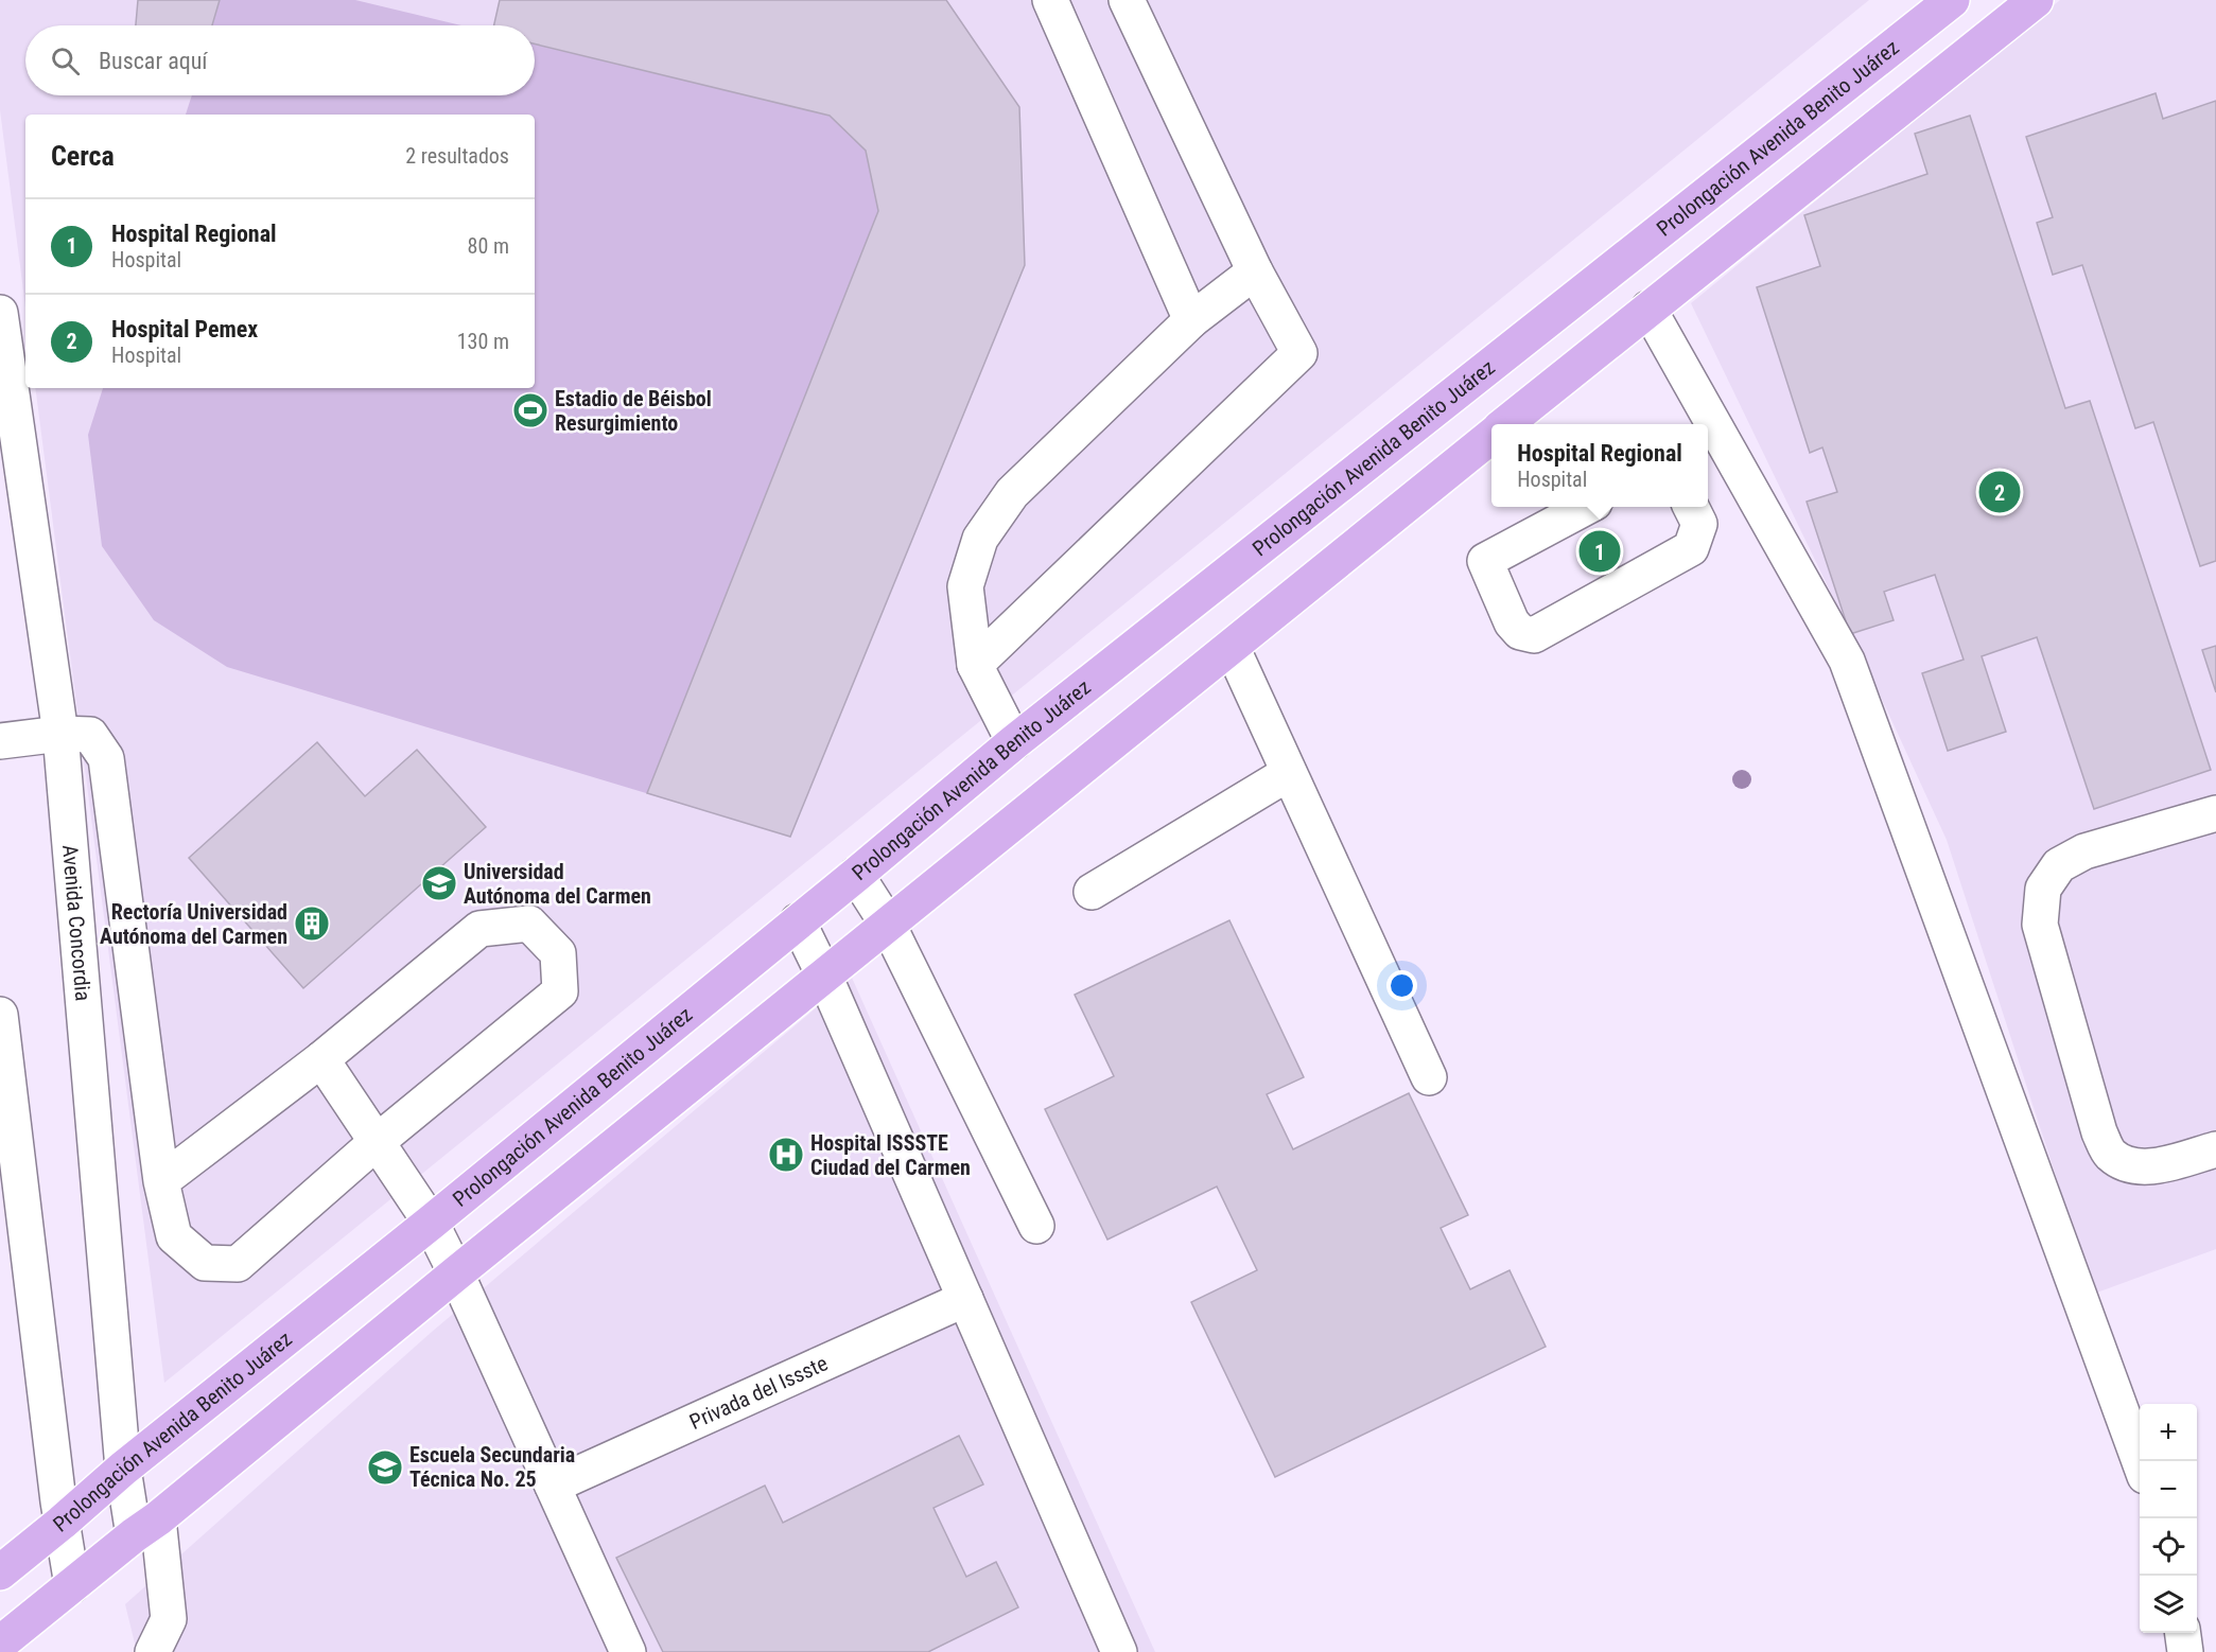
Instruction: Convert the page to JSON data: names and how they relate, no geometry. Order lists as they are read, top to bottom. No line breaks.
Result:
{"streets":{"main road":["Prolongación Avenida Benito Juárez"],"street":["Avenida Concordia","Privada del Issste"]},"crossings":[["Prolongación Avenida Benito Juárez","Avenida Concordia"]],"places":{"sports":["Estadio de Béisbol Resurgimiento"],"school or university":["Universidad Autónoma del Carmen","Escuela Secundaria Técnica No. 25"],"building":["Rectoría Universidad Autónoma del Carmen"],"hospital":["Hospital ISSSTE Ciudad del Carmen"]},"page":{"search":"Buscar aquí","heading":["Cerca","2 resultados"],"list":[{"mark":"1","name":"Hospital Regional","note":"Hospital","value":"80 m"},{"mark":"2","name":"Hospital Pemex","note":"Hospital","value":"130 m"}],"popup":["Hospital Regional","Hospital"],"pins":["2","1"],"map_buttons":["+","−"]}}
